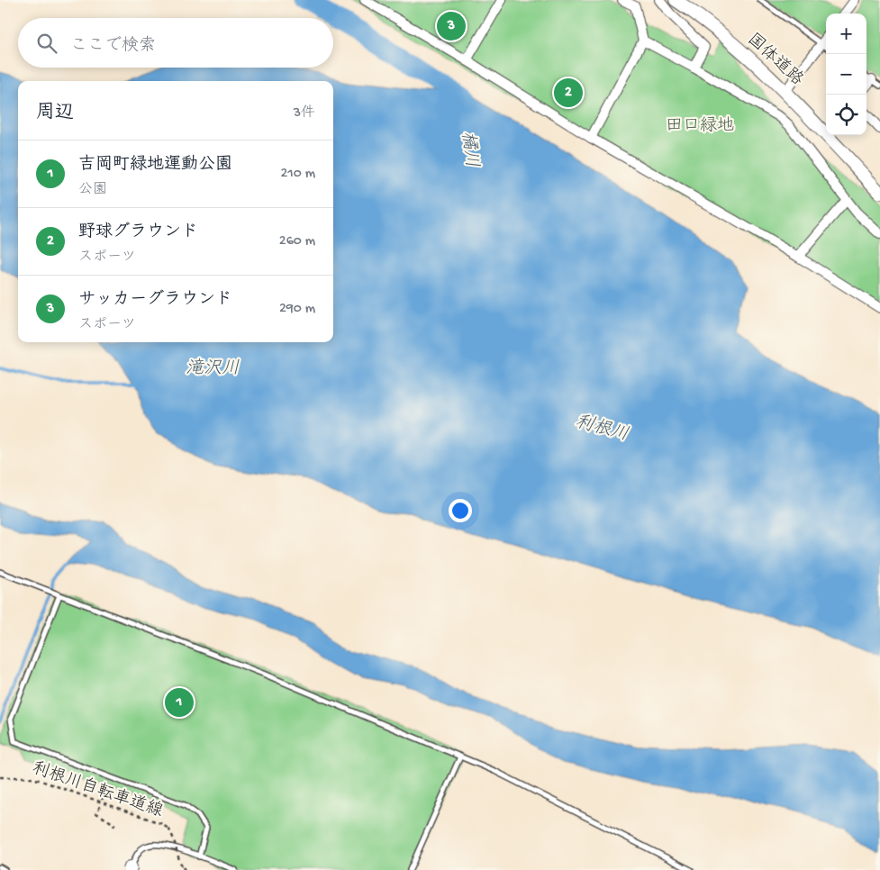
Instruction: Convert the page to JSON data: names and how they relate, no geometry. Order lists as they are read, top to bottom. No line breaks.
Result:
{"streets":{"street":["国体道路"],"path":["利根川自転車道線"]},"water":["橘川","滝沢川","利根川"],"parks":["田口緑地"],"page":{"pins":["3","2","1"],"map_buttons":["+","−"],"search":"ここで検索","heading":["周辺","3件"],"list":[{"mark":"1","name":"吉岡町緑地運動公園","note":"公園","value":"210 m"},{"mark":"2","name":"野球グラウンド","note":"スポーツ","value":"260 m"},{"mark":"3","name":"サッカーグラウンド","note":"スポーツ","value":"290 m"}]}}
